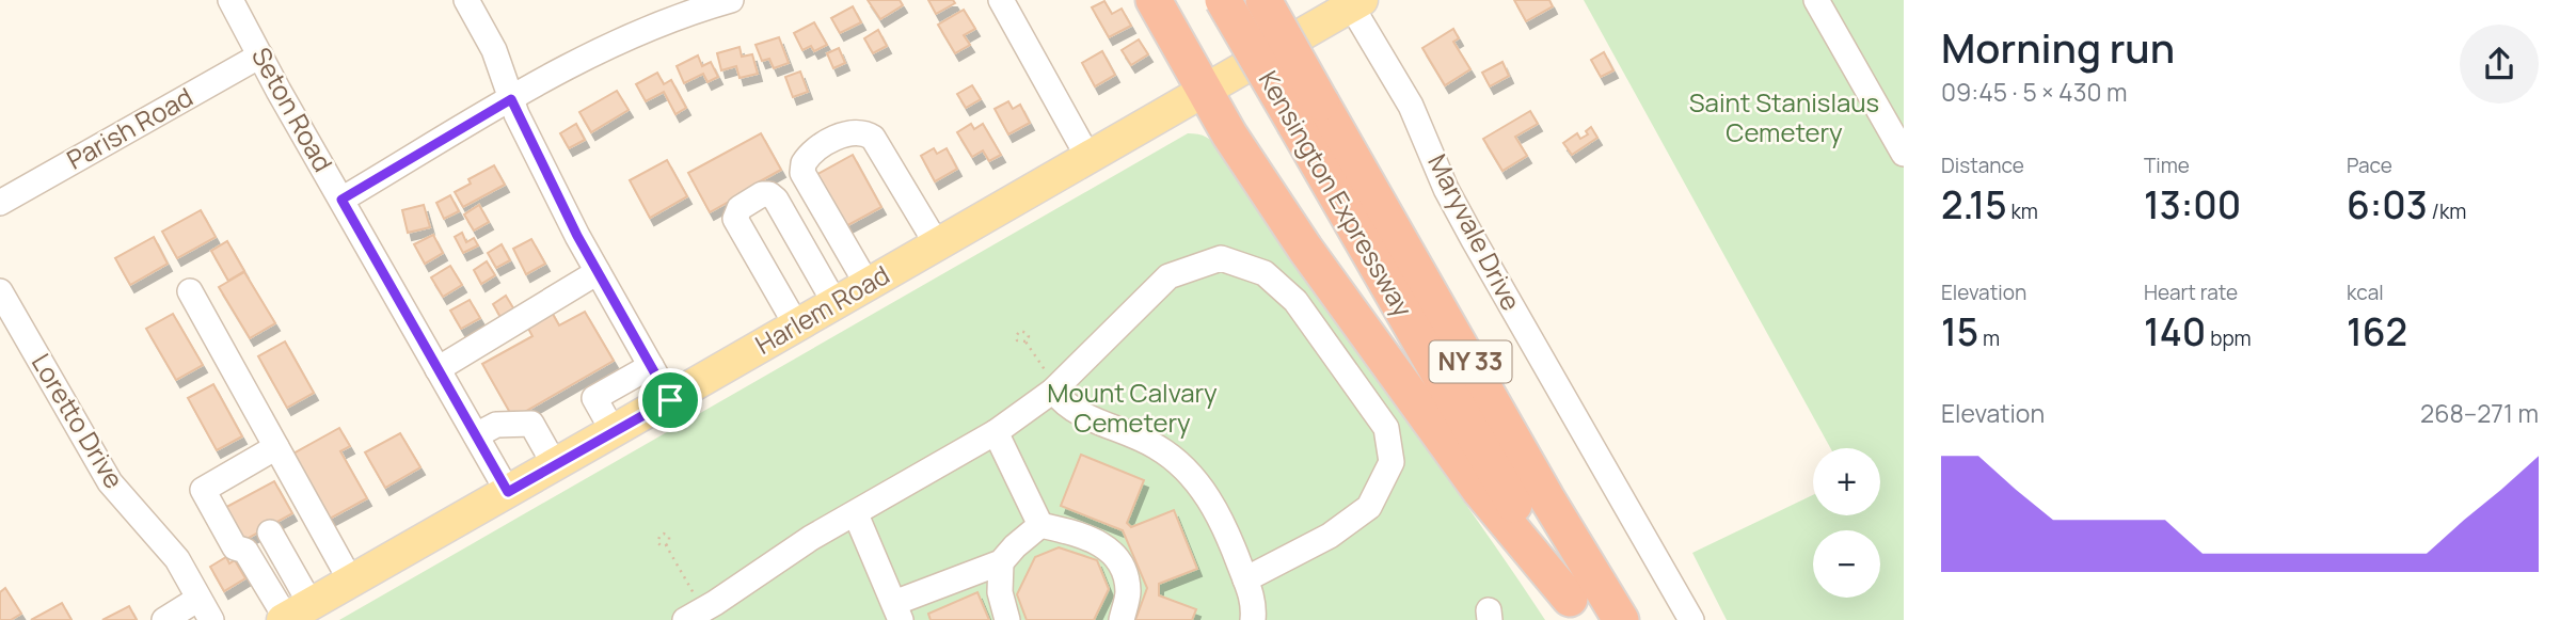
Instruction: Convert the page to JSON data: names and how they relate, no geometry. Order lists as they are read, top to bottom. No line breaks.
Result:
{"streets":{"highway":["Kensington Expressway","NY 33"],"main road":["Harlem Road"],"street":["Seton Road","Parish Road","Maryvale Drive","Loretto Drive"]},"crossings":[["Seton Road","Parish Road"],["Seton Road","Harlem Road"],["Maryvale Drive","Harlem Road"]],"parks":["Saint Stanislaus Cemetery","Mount Calvary Cemetery"],"page":{"heading":["Morning run","09:45 · 5 × 430 m"],"stats":[["Distance","2.15 km"],["Time","13:00"],["Pace","6:03 /km"],["Elevation","15 m"],["Heart rate","140 bpm"],["kcal","162"]],"chart":["Elevation","268–271 m"],"map_buttons":["+","−"]}}
